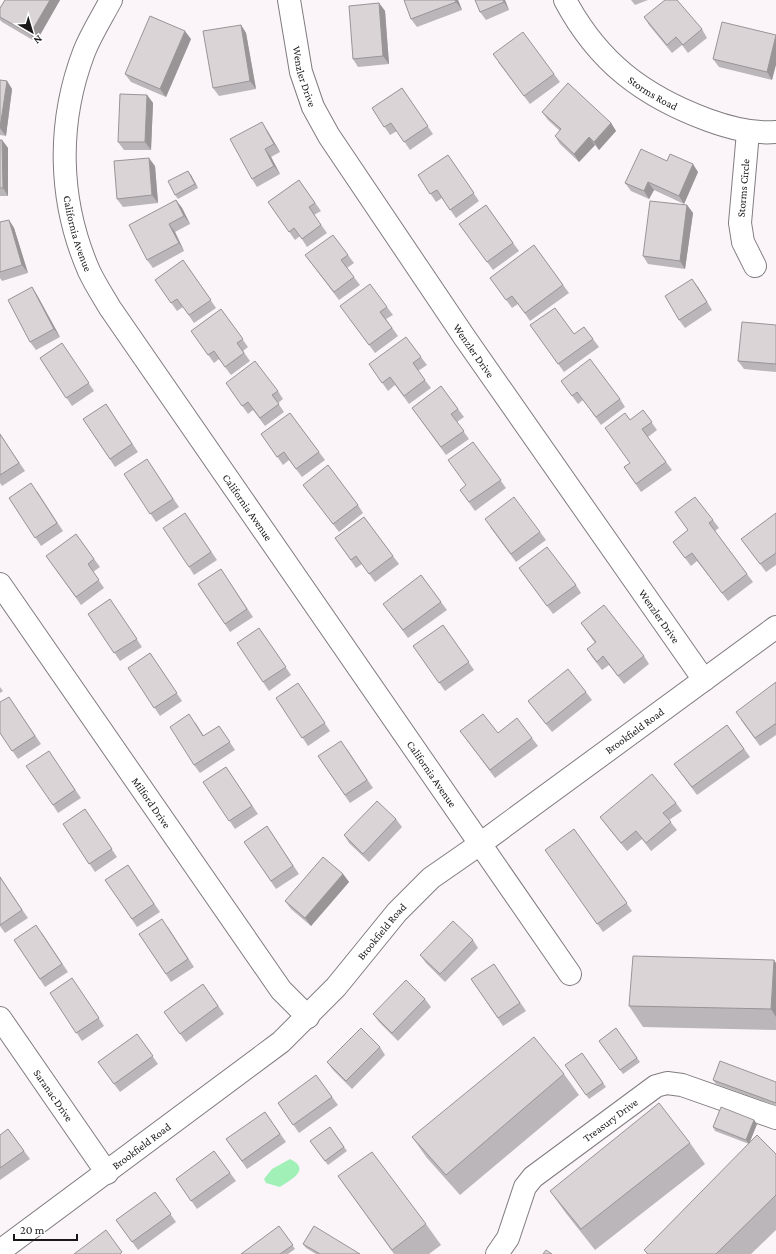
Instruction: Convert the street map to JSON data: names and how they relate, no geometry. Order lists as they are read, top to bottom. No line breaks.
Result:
{"streets":{"street":["Wenzler Drive","Storms Road","Storms Circle","California Avenue","Brookfield Road","Milford Drive","Saranac Drive","Treasury Drive"]},"crossings":[["Wenzler Drive","Brookfield Road"],["Storms Road","Storms Circle"],["California Avenue","Brookfield Road"],["Brookfield Road","Milford Drive"],["Brookfield Road","Saranac Drive"]],"scale_bar":"20 m","north":"bottom right"}
